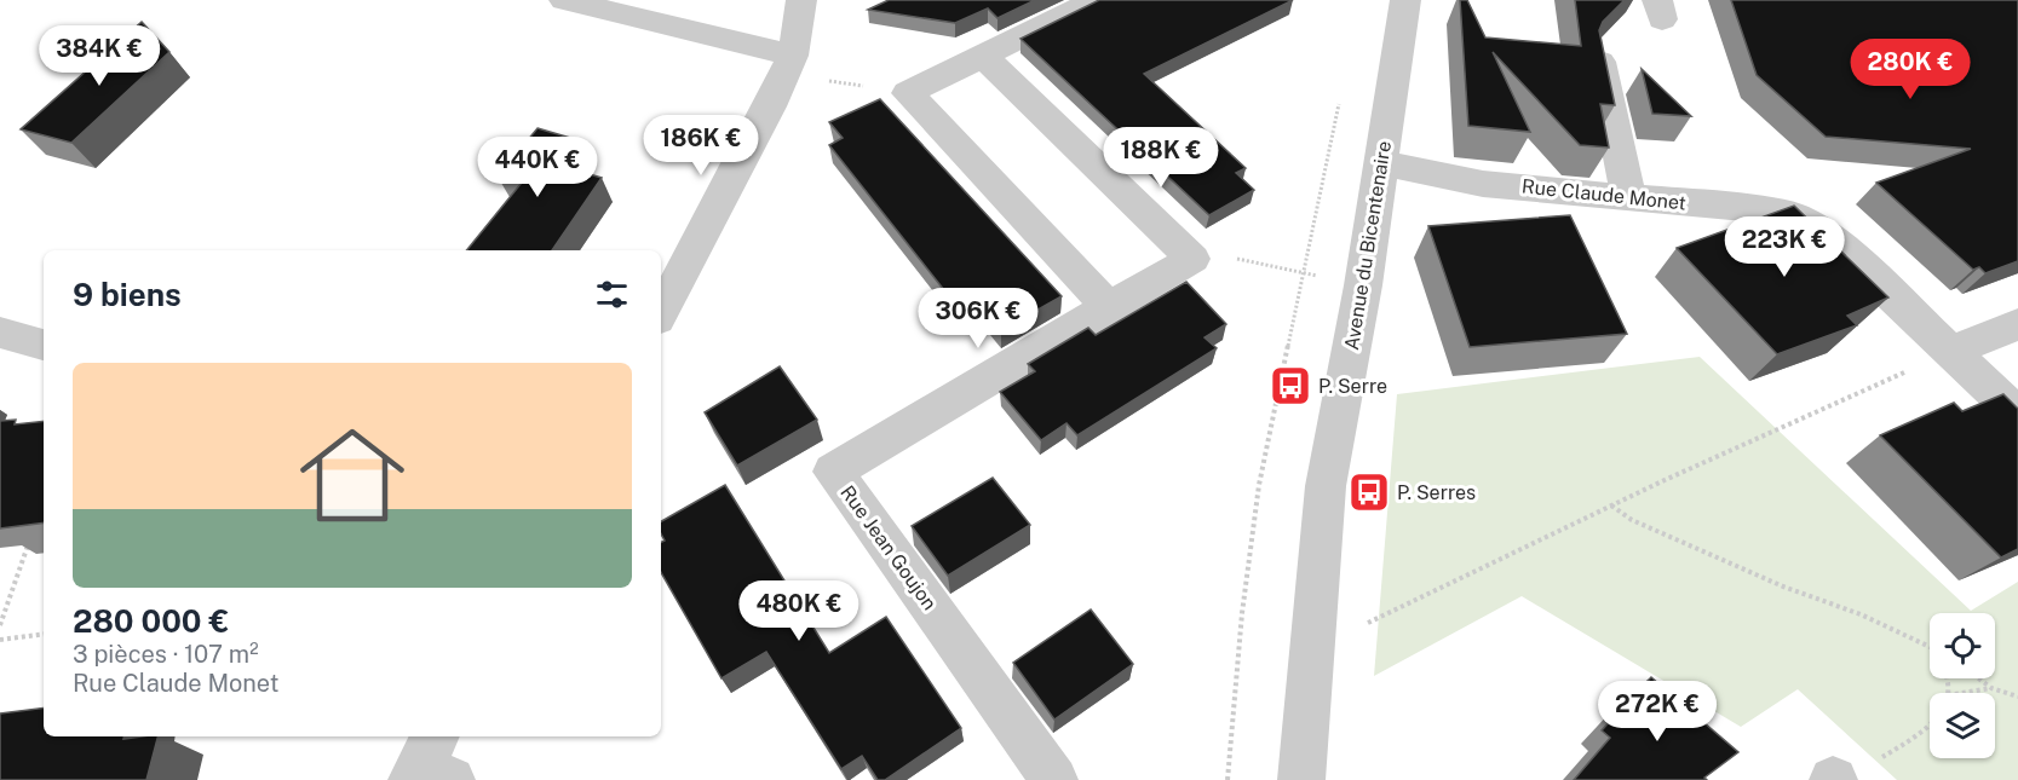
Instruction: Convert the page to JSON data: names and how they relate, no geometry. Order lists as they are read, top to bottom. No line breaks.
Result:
{"streets":{"street":["Rue Claude Monet","Avenue du Bicentenaire","Rue Jean Goujon"]},"crossings":[["Rue Claude Monet","Avenue du Bicentenaire"]],"places":{"bus stop":["P. Serre","P. Serres"]},"page":{"price":["384K €","280K €","186K €","188K €","440K €","223K €","306K €","480K €","272K €"],"heading":"9 biens","list":[{"name":"280 000 €","note":"3 pièces · 107 m² · Rue Claude Monet"}]}}
